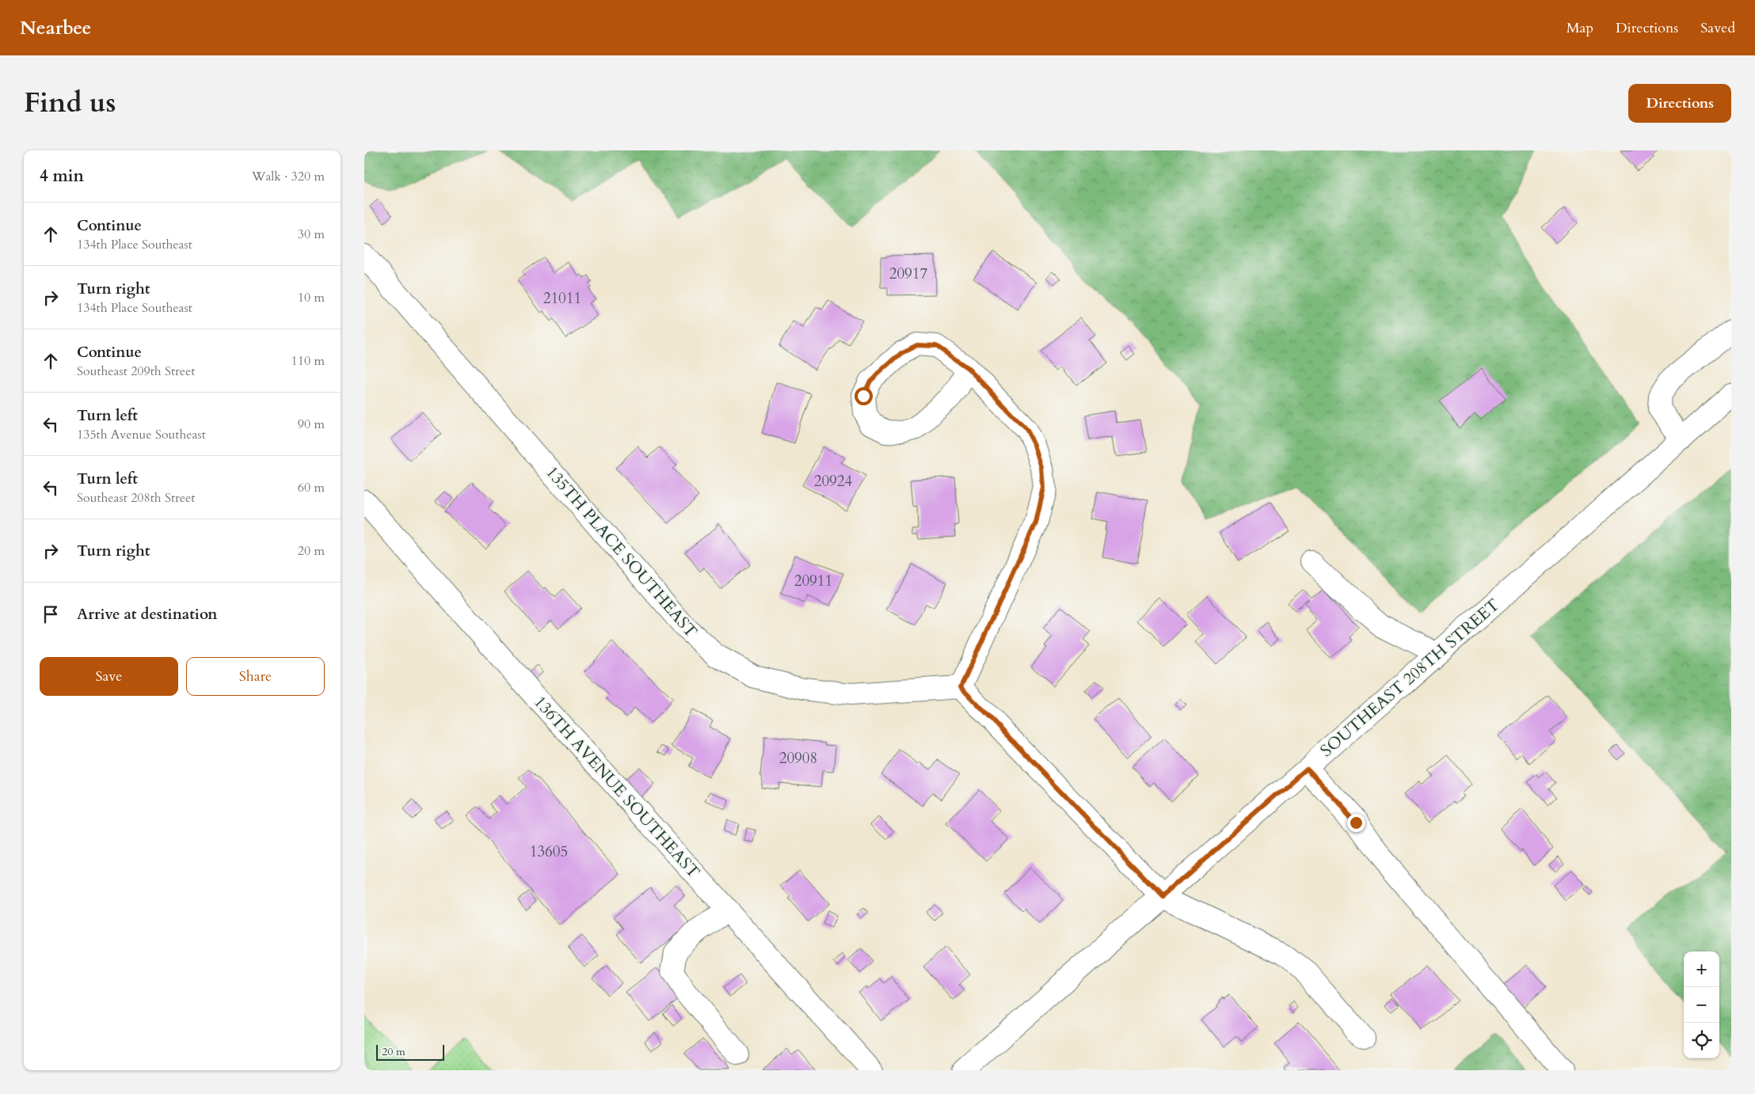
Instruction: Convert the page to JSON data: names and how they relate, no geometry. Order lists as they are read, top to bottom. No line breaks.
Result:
{"streets":{"street":["135TH PLACE SOUTHEAST","SOUTHEAST 208TH STREET","136TH AVENUE SOUTHEAST"]},"house_numbers":["20917","21011","20924","20911","20908","13605"],"scale_bar":"20 m","page":{"header":"Nearbee","nav":["Map","Directions","Saved"],"title":"Find us","buttons":["Directions",["Save","Share"]],"heading":["4 min","Walk · 320 m"],"list":[["Continue","134th Place Southeast","30 m"],["Turn right","134th Place Southeast","10 m"],["Continue","Southeast 209th Street","110 m"],["Turn left","135th Avenue Southeast","90 m"],["Turn left","Southeast 208th Street","60 m"],["Turn right","20 m"],"Arrive at destination"],"map_buttons":["+","−"],"scale":"20 m"}}
